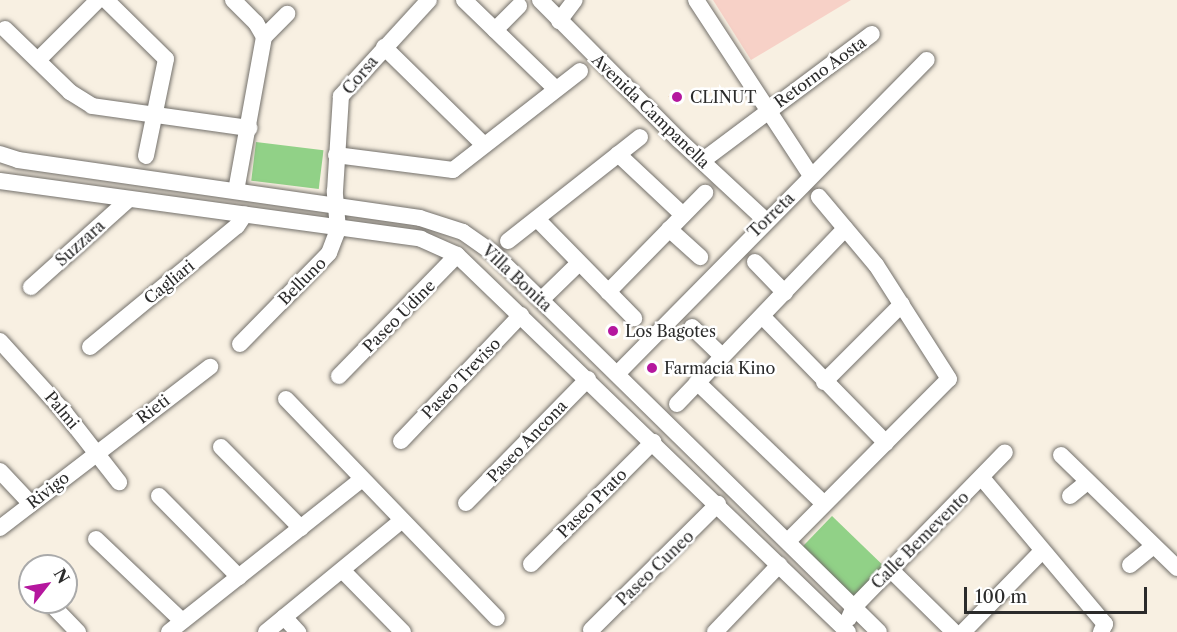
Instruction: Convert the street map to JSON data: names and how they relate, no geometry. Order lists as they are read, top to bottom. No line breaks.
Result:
{"streets":{"street":["Retorno Aosta","Corsa","Avenida Campanella","Torreta","Suzzara","Villa Bonita","Belluno","Cagliari","Paseo Udine","Paseo Treviso","Rieti","Palmi","Paseo Ancona","Rivigo","Paseo Prato","Calle Bemevento","Paseo Cuneo"]},"crossings":[["Retorno Aosta","Avenida Campanella"],["Corsa","Villa Bonita"],["Corsa","Belluno"],["Avenida Campanella","Torreta"],["Torreta","Villa Bonita"],["Suzzara","Villa Bonita"],["Villa Bonita","Belluno"],["Villa Bonita","Cagliari"],["Villa Bonita","Paseo Udine"],["Villa Bonita","Paseo Treviso"],["Villa Bonita","Paseo Ancona"],["Villa Bonita","Paseo Prato"],["Villa Bonita","Calle Bemevento"],["Villa Bonita","Paseo Cuneo"],["Rieti","Palmi"],["Rieti","Rivigo"],["Palmi","Rivigo"]],"places":["CLINUT","Los Bagotes","Farmacia Kino"],"scale_bar":"100 m","north":"top right"}
